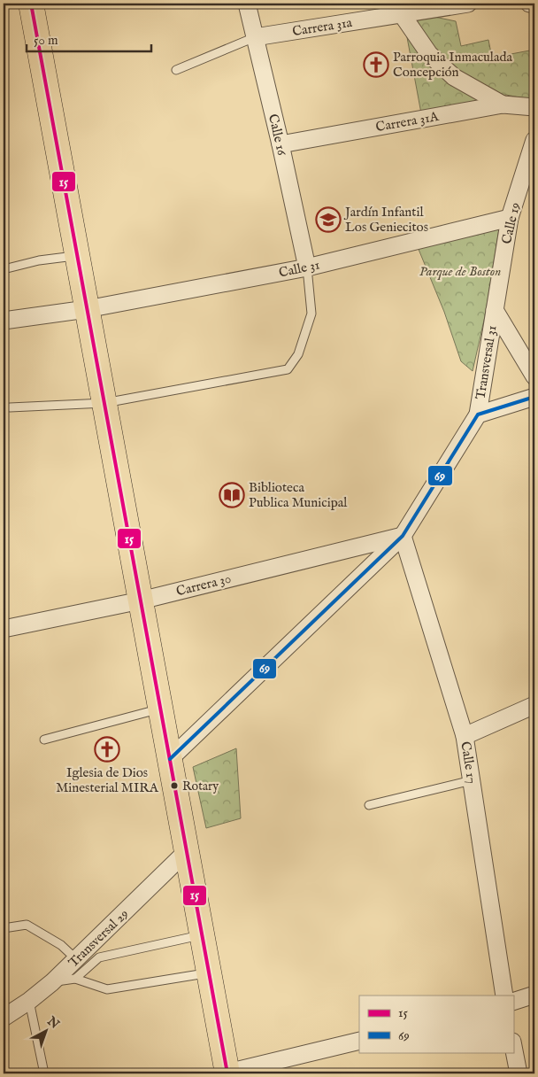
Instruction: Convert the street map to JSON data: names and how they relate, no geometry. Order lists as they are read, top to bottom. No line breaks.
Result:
{"streets":{"street":["Carrera 31a","Carrera 31A","Calle 16","Calle 19","Calle 31","Transversal 31","Carrera 30","Calle 17","Transversal 29"]},"crossings":[["Carrera 31a","Calle 16"],["Carrera 31A","Calle 16"],["Calle 16","Calle 31"],["Calle 19","Calle 31"],["Calle 19","Transversal 31"],["Carrera 30","Calle 17"]],"parks":["Parque de Boston"],"places":{"church":["Parroquia Inmaculada Concepción","Iglesia de Dios Minesterial MIRA"],"school or university":["Jardín Infantil Los Geniecitos"],"library":["Biblioteca Publica Municipal"],"other":["Rotary"]},"lines":["transit line 15","transit line 69"],"legend":["15","69"],"scale_bar":"50 m","north":"top right"}
